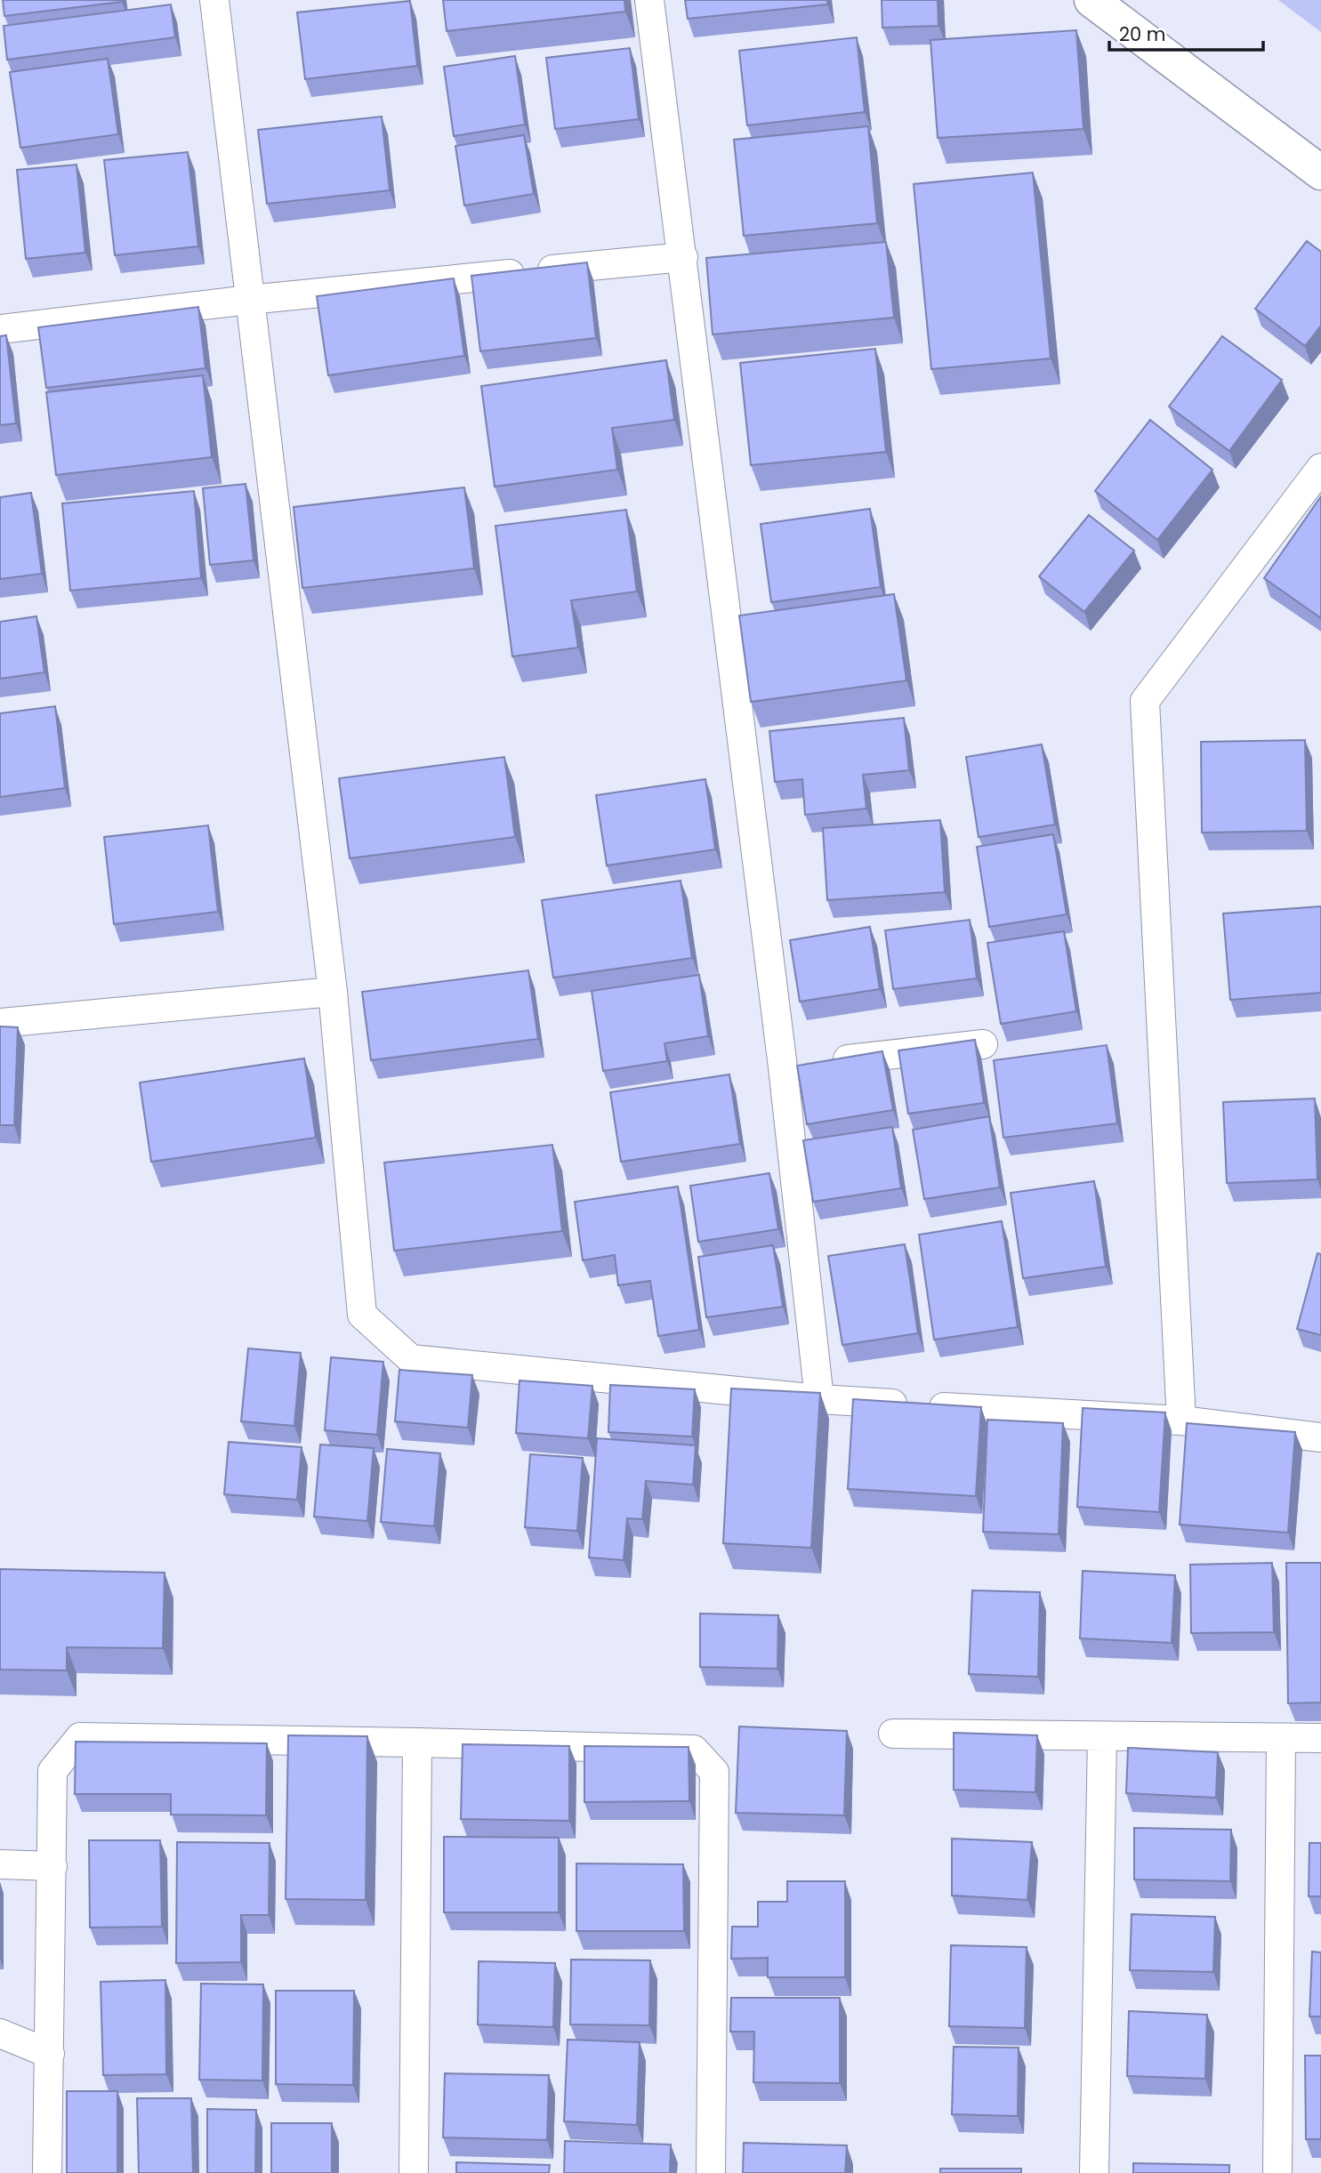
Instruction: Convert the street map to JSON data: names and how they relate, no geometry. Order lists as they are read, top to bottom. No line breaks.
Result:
{"scale_bar":"20 m"}
